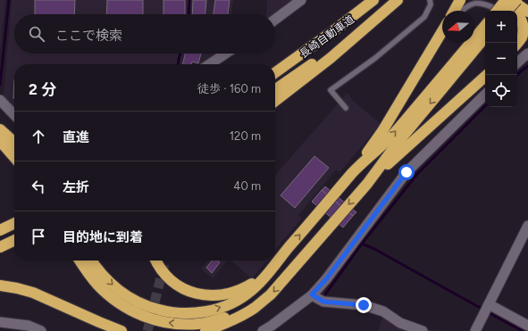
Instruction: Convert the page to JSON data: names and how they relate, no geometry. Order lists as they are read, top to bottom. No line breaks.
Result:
{"streets":{"highway":["長崎自動車道"]},"north":"left","page":{"map_buttons":["+","−"],"search":"ここで検索","heading":["2 分","徒歩 · 160 m"],"list":[["直進","120 m"],["左折","40 m"],"目的地に到着"]}}
